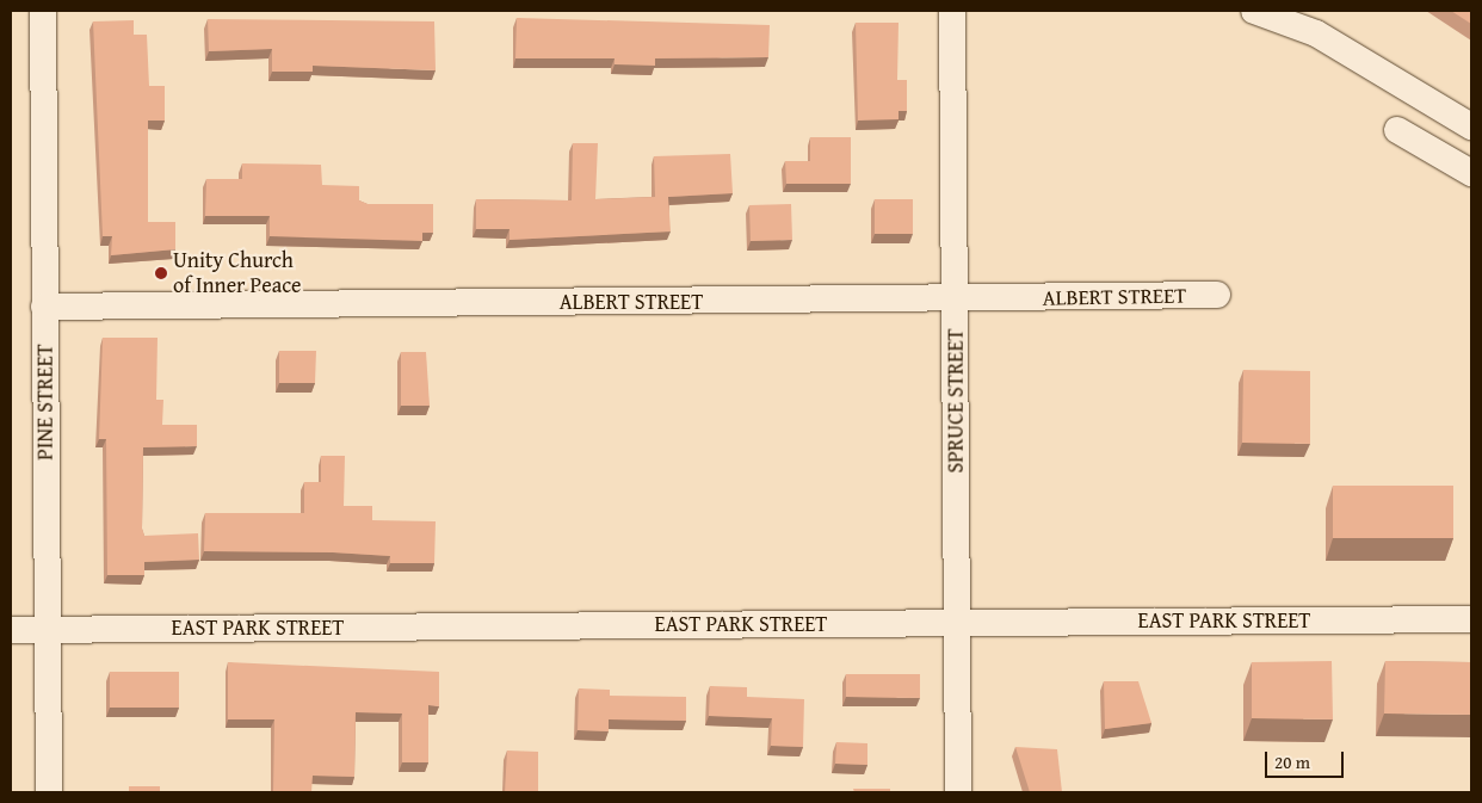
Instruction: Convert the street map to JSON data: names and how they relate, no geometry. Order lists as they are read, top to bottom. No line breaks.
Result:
{"streets":{"street":["ALBERT STREET","SPRUCE STREET","PINE STREET","EAST PARK STREET"]},"crossings":[["ALBERT STREET","SPRUCE STREET"],["ALBERT STREET","PINE STREET"],["SPRUCE STREET","EAST PARK STREET"],["PINE STREET","EAST PARK STREET"]],"places":["Unity Church of Inner Peace"],"scale_bar":"20 m"}
